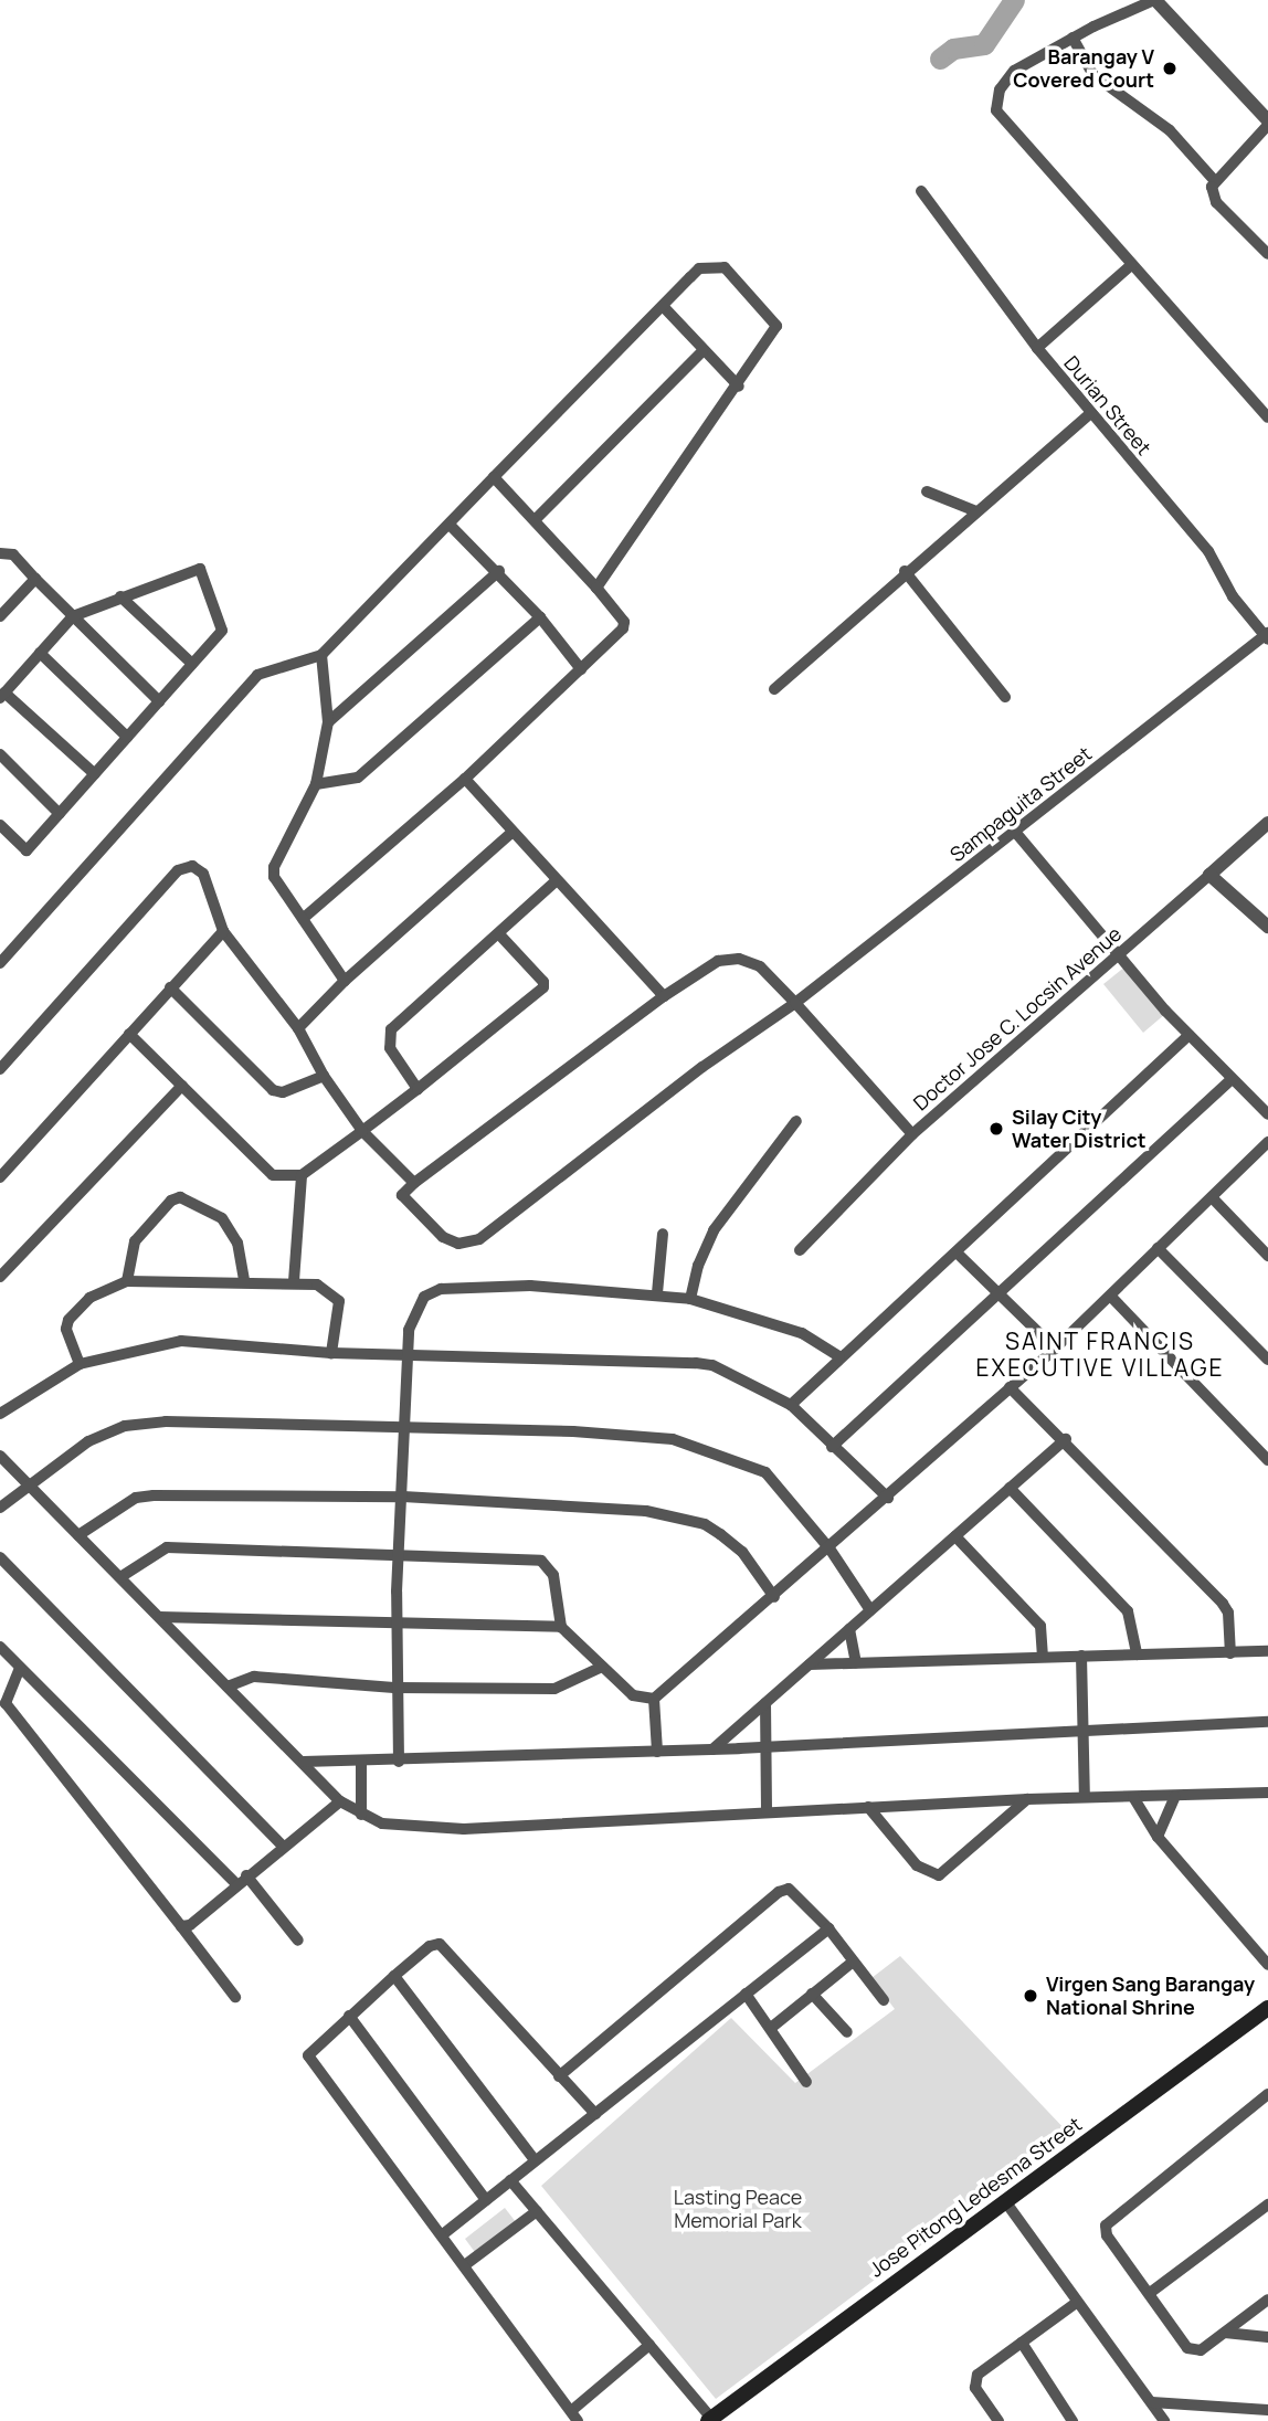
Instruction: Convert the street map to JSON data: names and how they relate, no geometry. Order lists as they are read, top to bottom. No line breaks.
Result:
{"streets":{"main road":["Jose Pitong Ledesma Street"],"street":["Durian Street","Sampaguita Street","Doctor Jose C. Locsin Avenue"]},"crossings":[["Durian Street","Sampaguita Street"]],"districts":["SAINT FRANCIS EXECUTIVE VILLAGE"],"parks":["Lasting Peace Memorial Park"],"places":["Barangay V Covered Court","Silay City Water District","Virgen Sang Barangay National Shrine"]}
